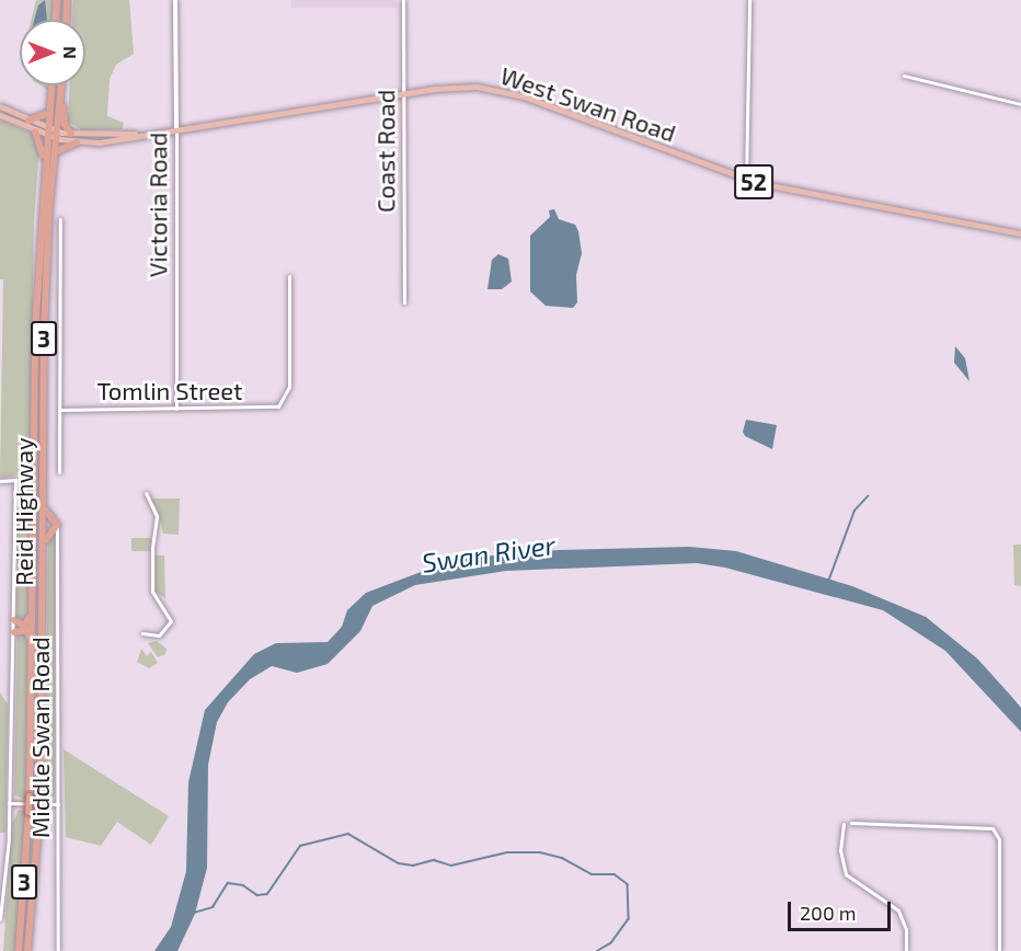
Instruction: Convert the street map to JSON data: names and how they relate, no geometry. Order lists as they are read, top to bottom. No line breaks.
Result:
{"streets":{"highway":["3","Reid Highway"],"main road":["West Swan Road","52"],"street":["Coast Road","Victoria Road","Tomlin Street","Middle Swan Road"]},"crossings":[["West Swan Road","Coast Road"],["West Swan Road","Victoria Road"],["West Swan Road","Reid Highway"],["Victoria Road","Tomlin Street"]],"water":["Swan River"],"scale_bar":"200 m","north":"right"}
